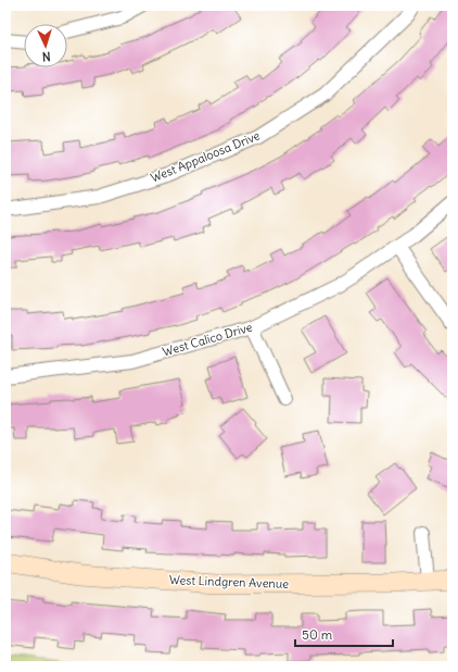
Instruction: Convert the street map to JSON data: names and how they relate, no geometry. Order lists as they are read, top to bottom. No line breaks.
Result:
{"streets":{"street":["West Appaloosa Drive","West Calico Drive","West Lindgren Avenue"]},"scale_bar":"50 m","north":"bottom"}
